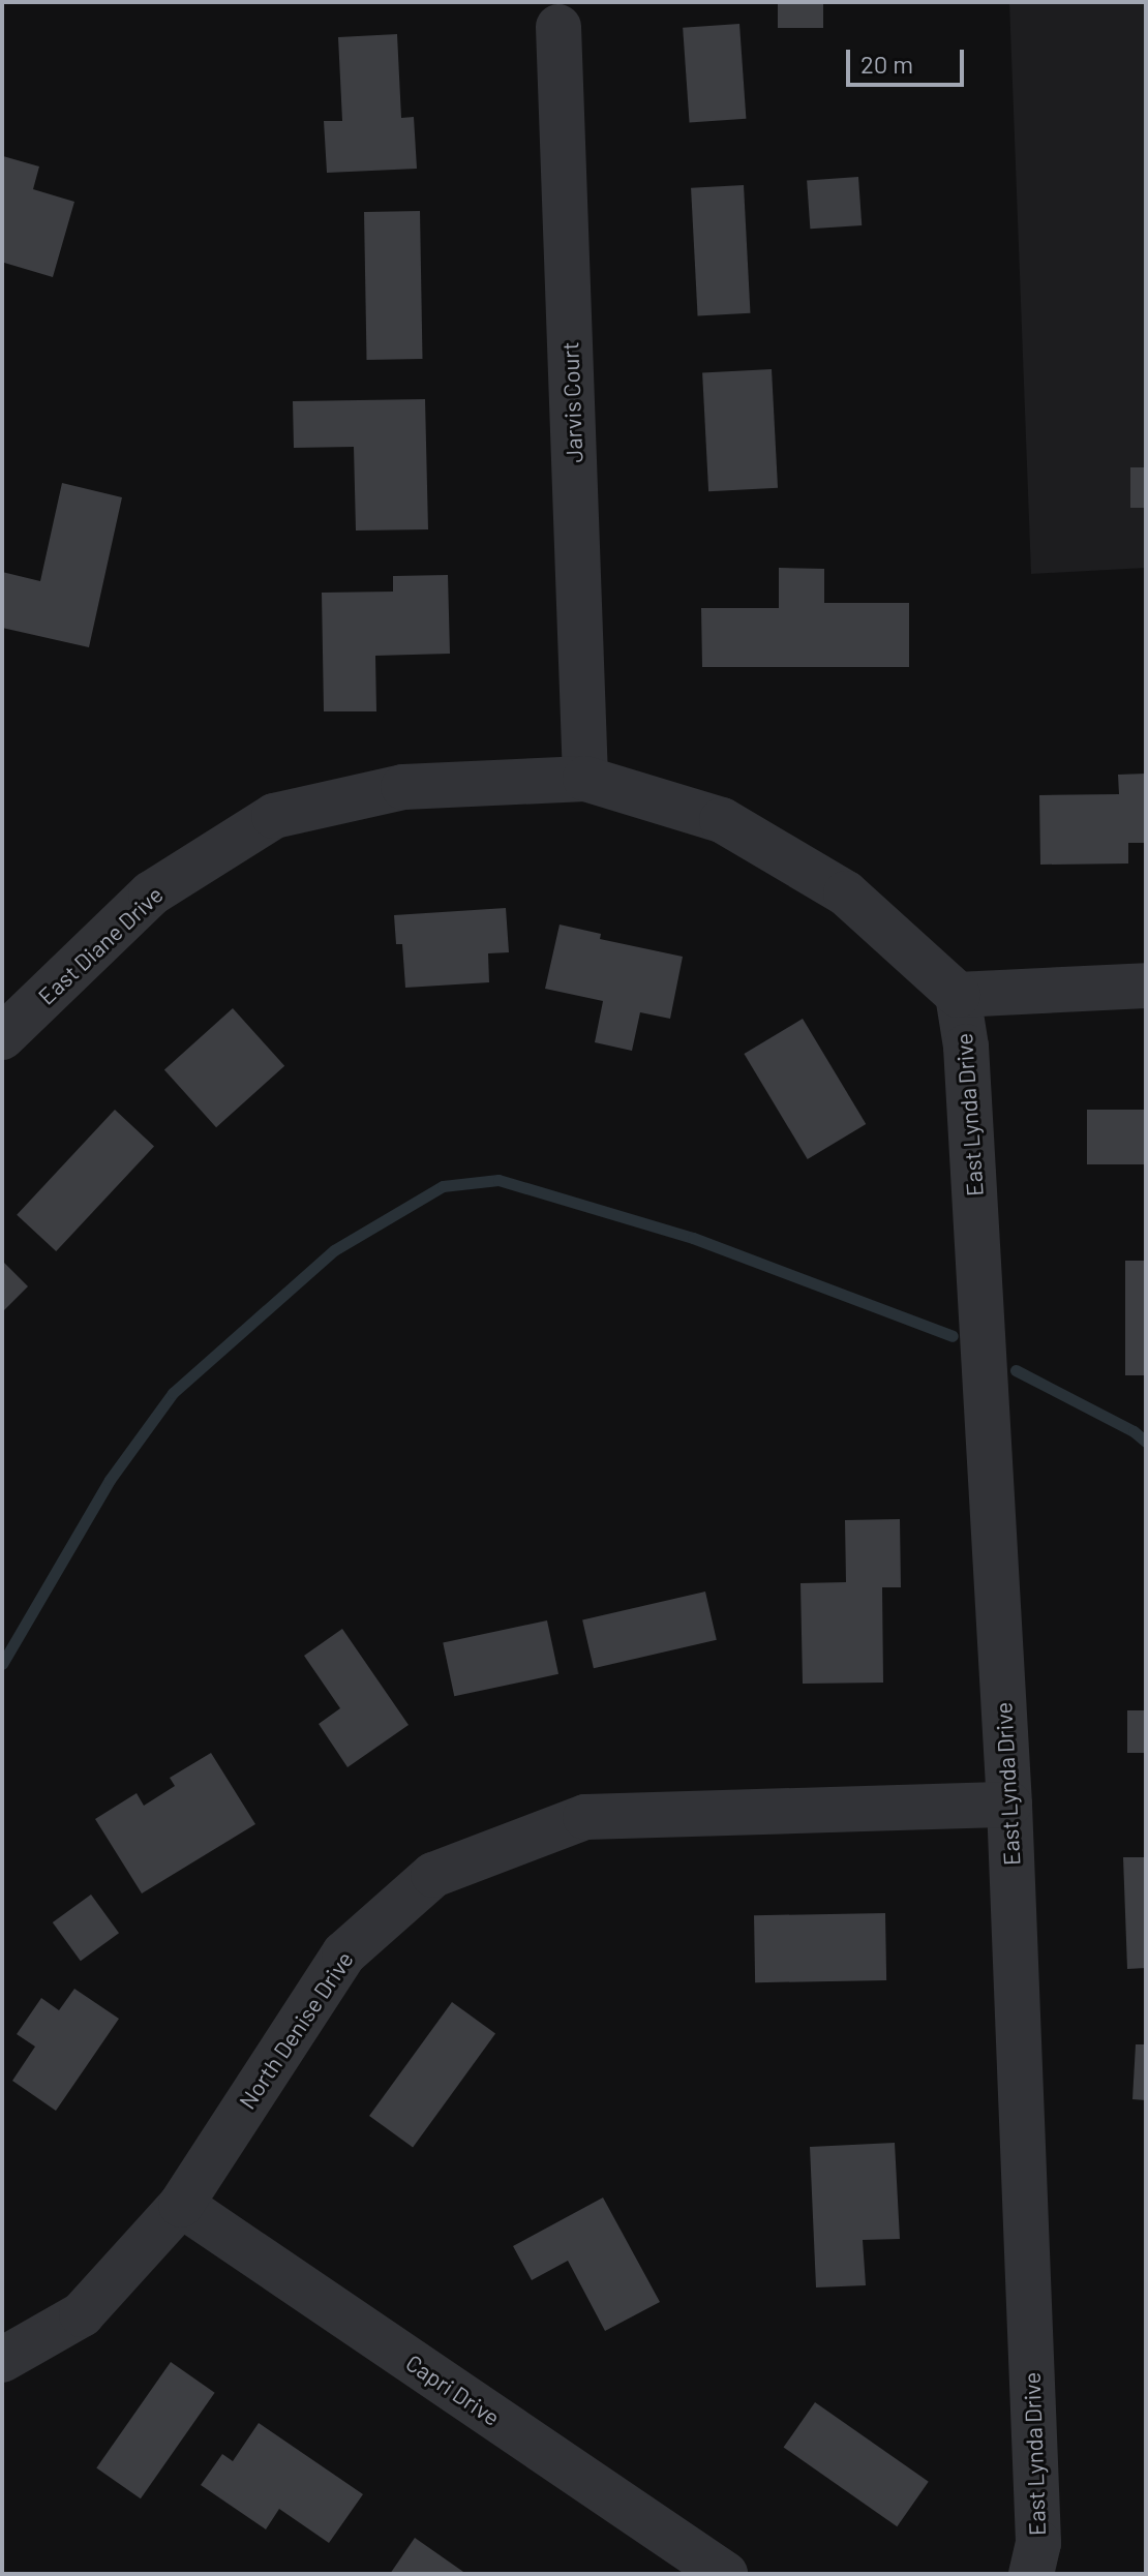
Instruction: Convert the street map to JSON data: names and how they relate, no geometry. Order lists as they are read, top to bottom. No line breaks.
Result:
{"streets":{"street":["Jarvis Court","East Diane Drive","East Lynda Drive","North Denise Drive","Capri Drive"]},"crossings":[["Jarvis Court","East Diane Drive"],["East Diane Drive","East Lynda Drive"],["East Lynda Drive","North Denise Drive"],["North Denise Drive","Capri Drive"]],"scale_bar":"20 m"}
